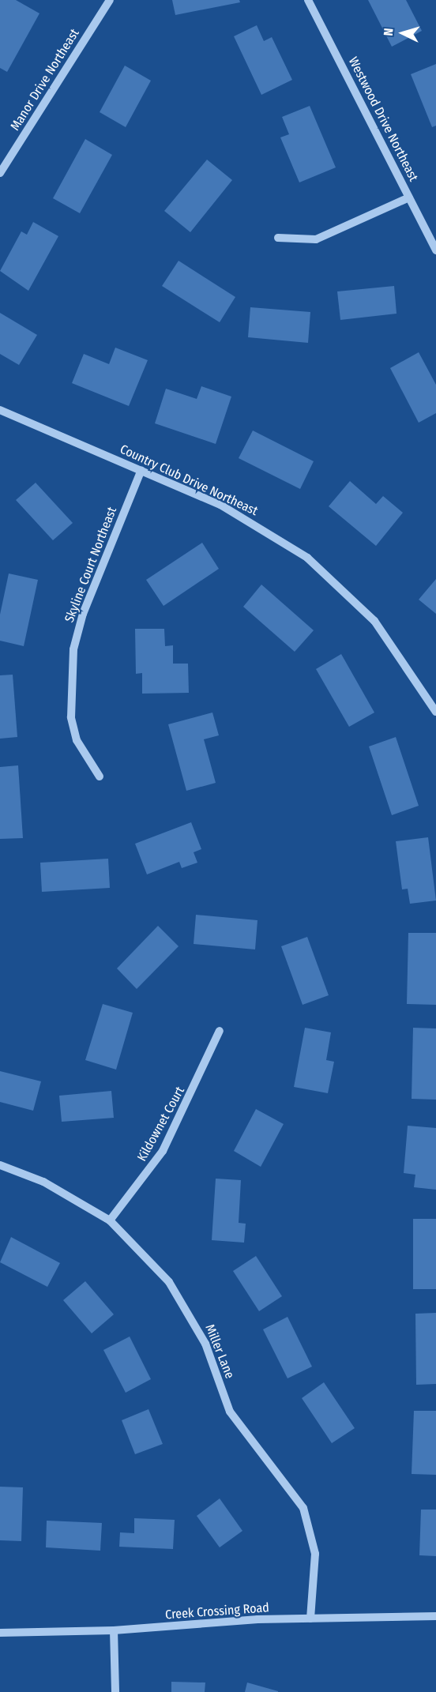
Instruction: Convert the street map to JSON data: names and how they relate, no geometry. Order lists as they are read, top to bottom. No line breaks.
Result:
{"streets":{"street":["Manor Drive Northeast","Westwood Drive Northeast","Country Club Drive Northeast","Skyline Court Northeast","Kildownet Court","Miller Lane","Creek Crossing Road"]},"crossings":[["Country Club Drive Northeast","Skyline Court Northeast"],["Kildownet Court","Miller Lane"],["Miller Lane","Creek Crossing Road"]],"north":"left"}
